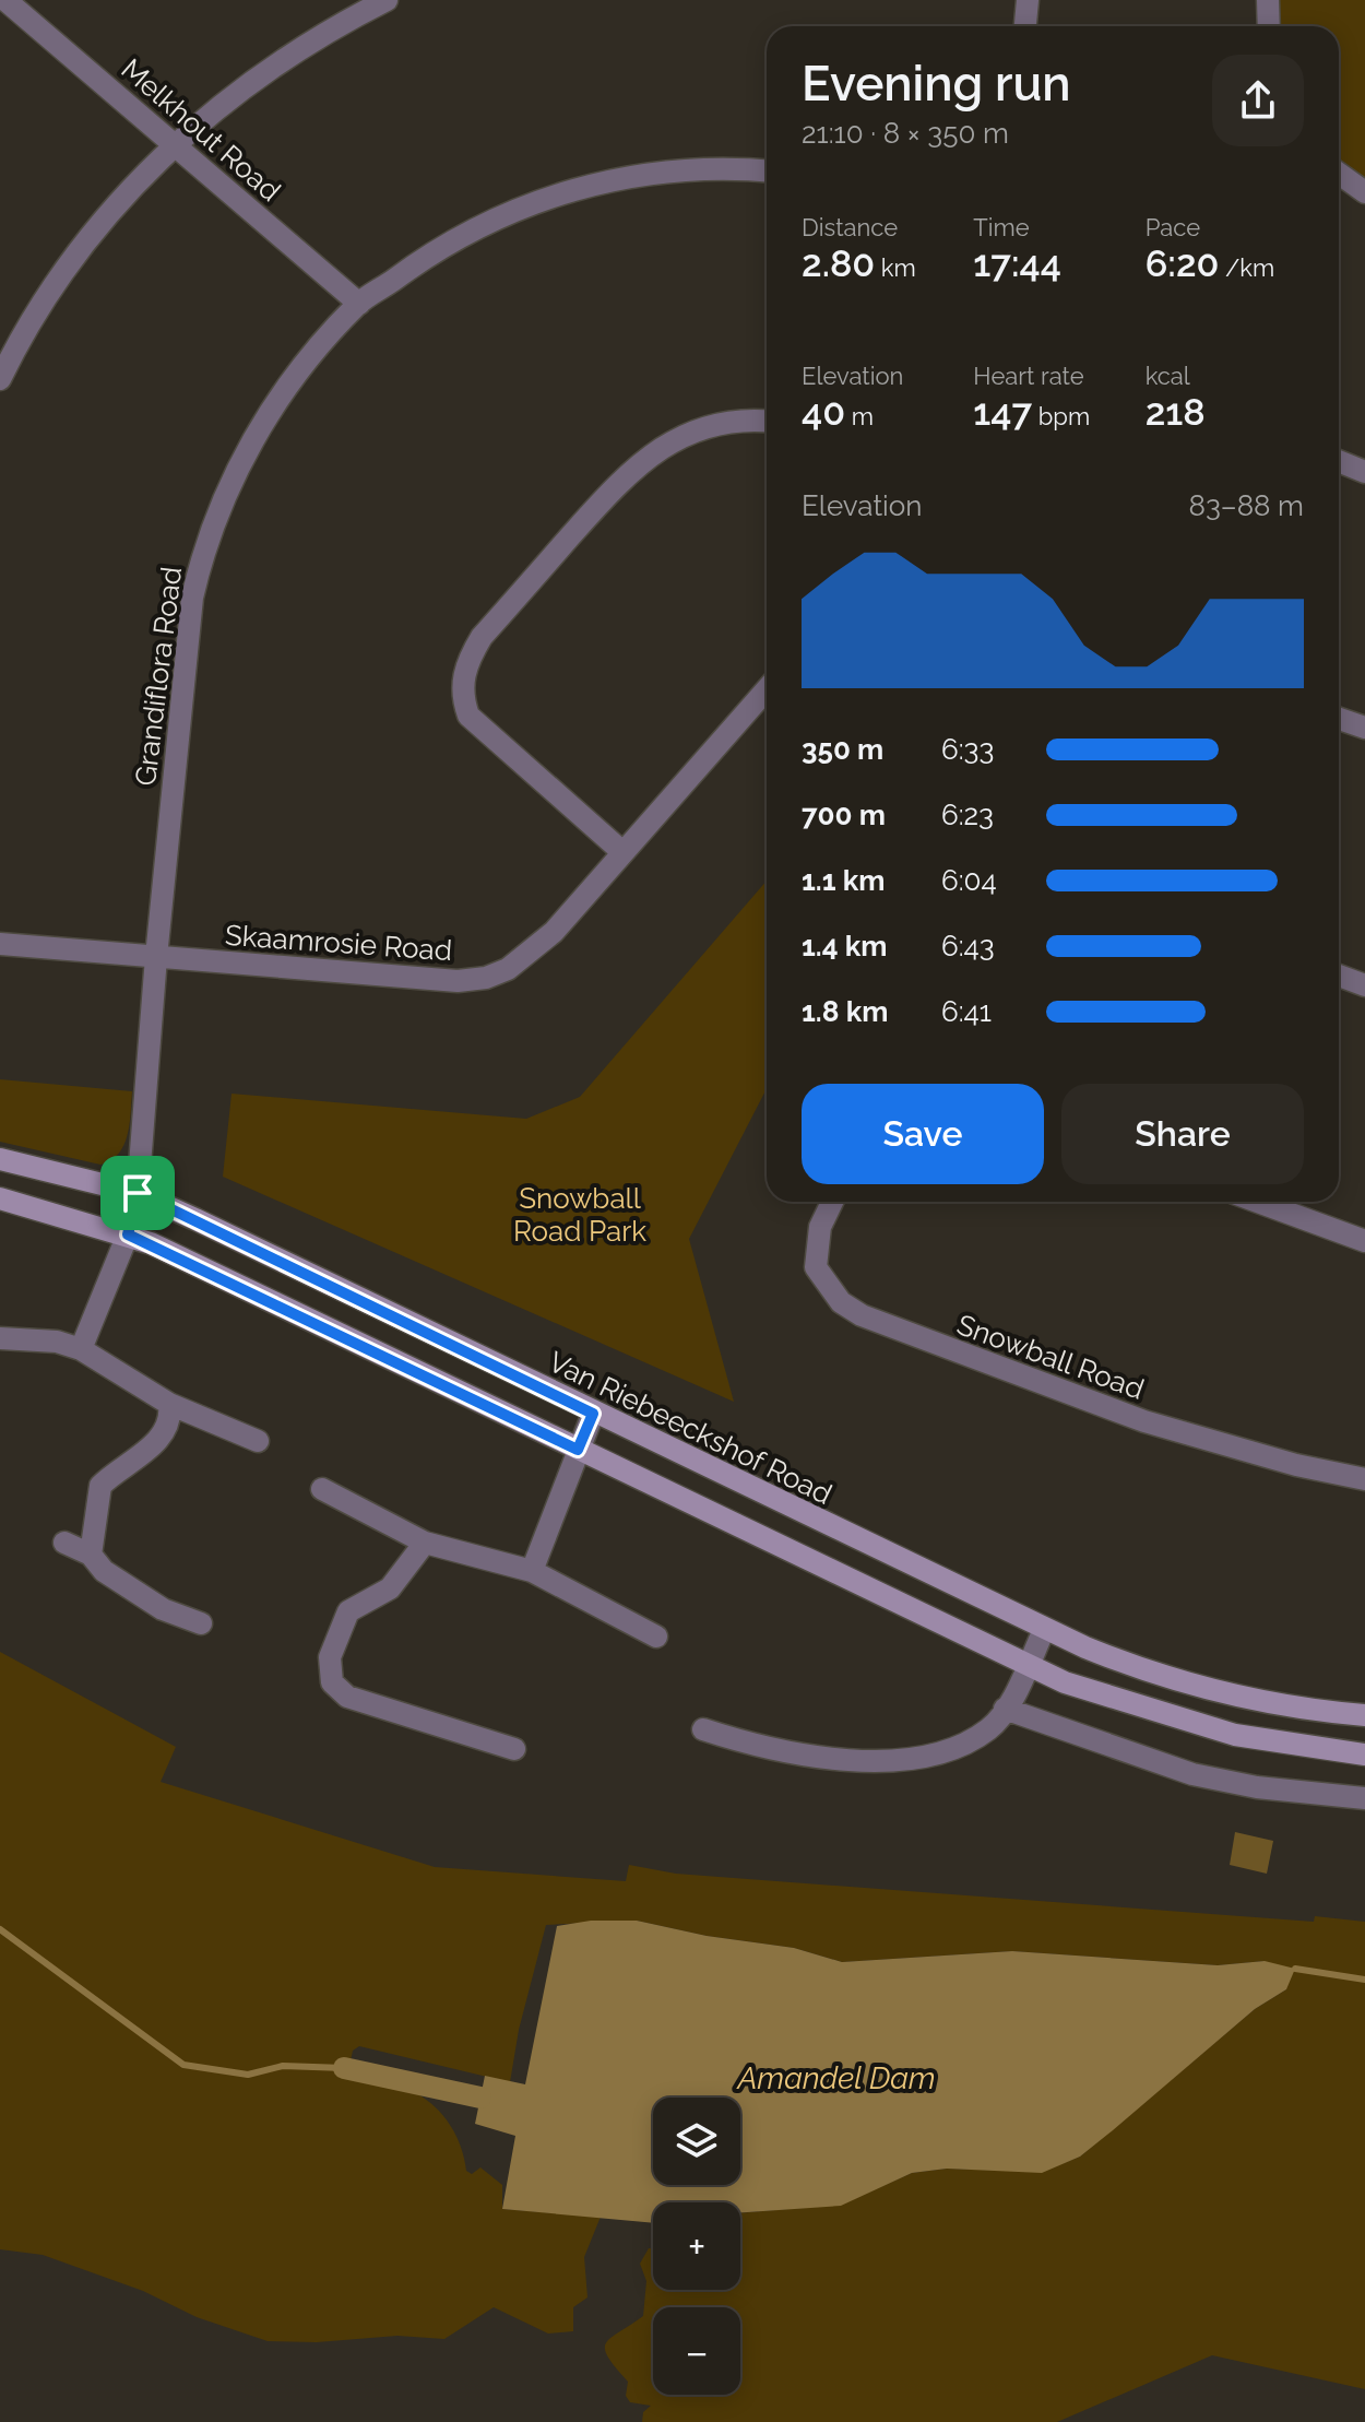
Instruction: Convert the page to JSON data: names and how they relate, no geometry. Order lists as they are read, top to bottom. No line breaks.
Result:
{"streets":{"street":["Melkhout Road","Grandiflora Road","Skaamrosie Road","Snowball Road","Van Riebeeckshof Road"]},"crossings":[["Melkhout Road","Grandiflora Road"],["Grandiflora Road","Skaamrosie Road"],["Grandiflora Road","Van Riebeeckshof Road"]],"water":["Amandel Dam"],"parks":["Snowball Road Park"],"page":{"heading":["Evening run","21:10 · 8 × 350 m"],"stats":[["Distance","2.80 km"],["Time","17:44"],["Pace","6:20 /km"],["Elevation","40 m"],["Heart rate","147 bpm"],["kcal","218"]],"chart":["Elevation","83–88 m"],"list":[{"name":"350 m","note":"6:33"},{"name":"700 m","note":"6:23"},{"name":"1.1 km","note":"6:04"},{"name":"1.4 km","note":"6:43"},{"name":"1.8 km","note":"6:41"}],"buttons":["Save","Share"],"map_buttons":["+","−"]}}
